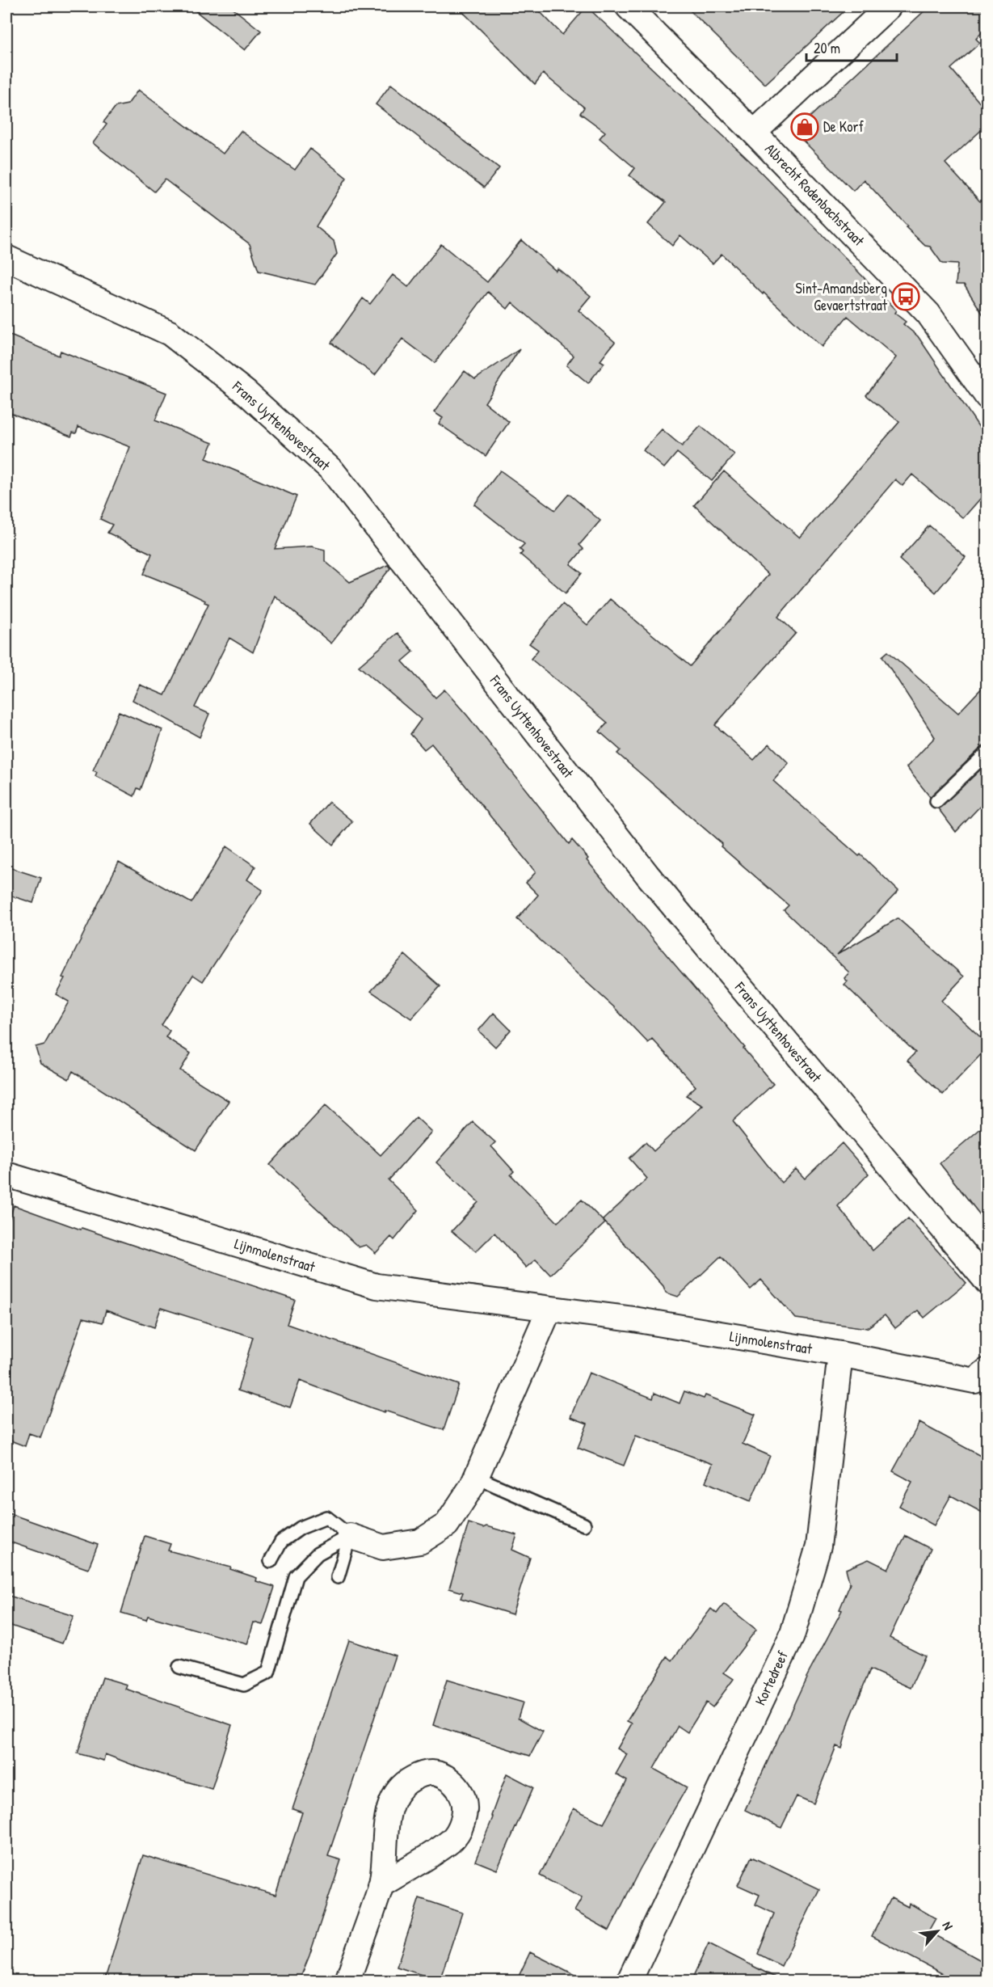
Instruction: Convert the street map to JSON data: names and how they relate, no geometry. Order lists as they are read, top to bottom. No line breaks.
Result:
{"streets":{"street":["Albrecht Rodenbachstraat","Frans Uyttenhovestraat","Lijnmolenstraat","Kortedreef"]},"crossings":[["Lijnmolenstraat","Kortedreef"]],"places":{"shop":["De Korf"],"bus stop":["Sint-Amandsberg Gevaertstraat"]},"scale_bar":"20 m","north":"top right"}
